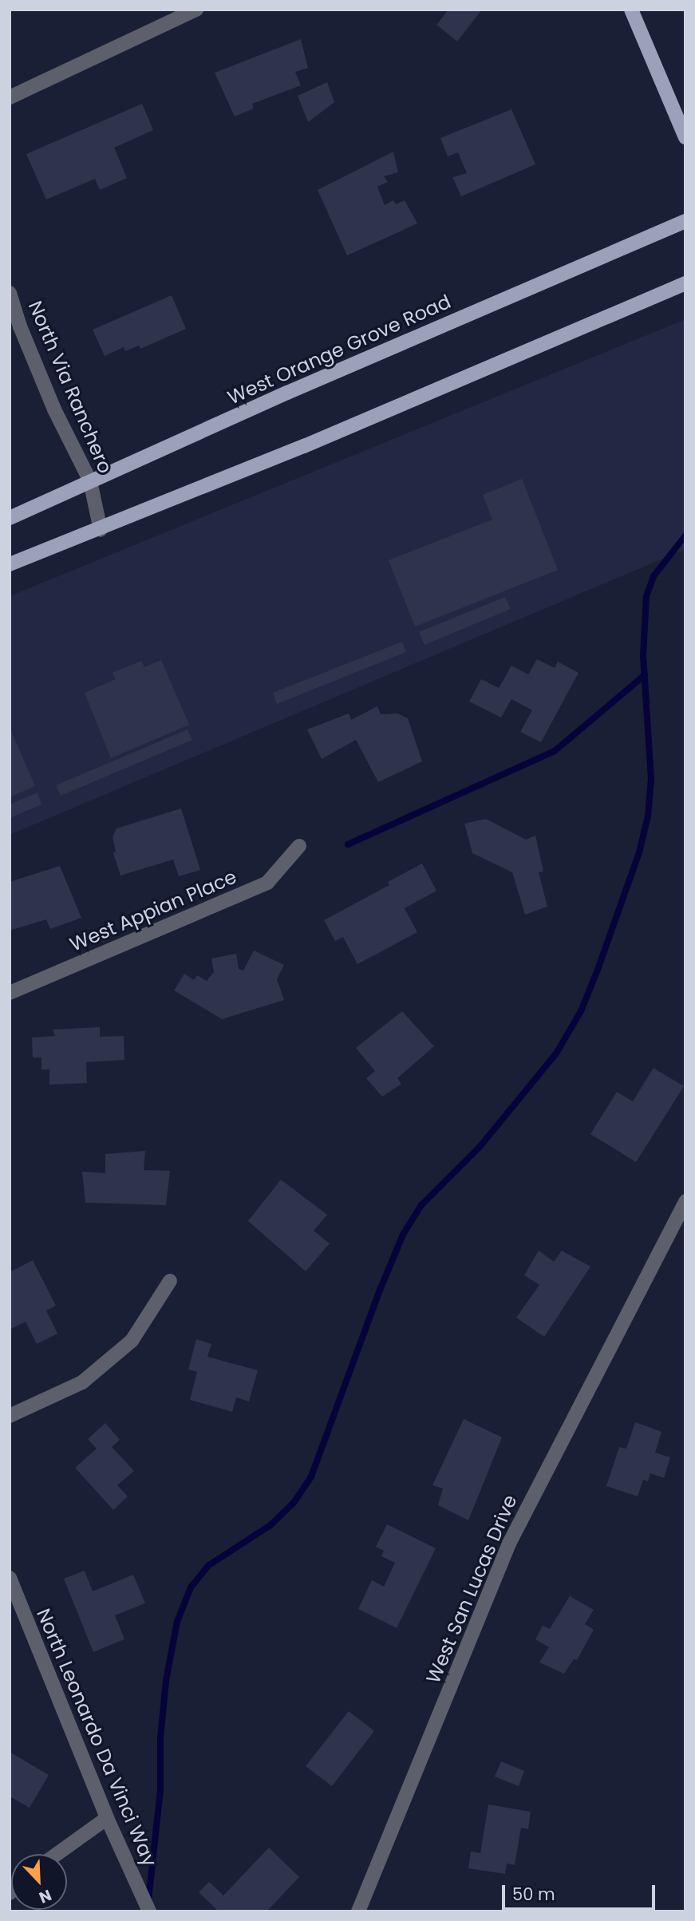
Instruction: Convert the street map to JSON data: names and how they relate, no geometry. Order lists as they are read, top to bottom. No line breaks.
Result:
{"streets":{"main road":["West Orange Grove Road"],"street":["North Via Ranchero","West Appian Place","West San Lucas Drive","North Leonardo Da Vinci Way"]},"crossings":[["West Orange Grove Road","North Via Ranchero"]],"scale_bar":"50 m","north":"bottom right"}
